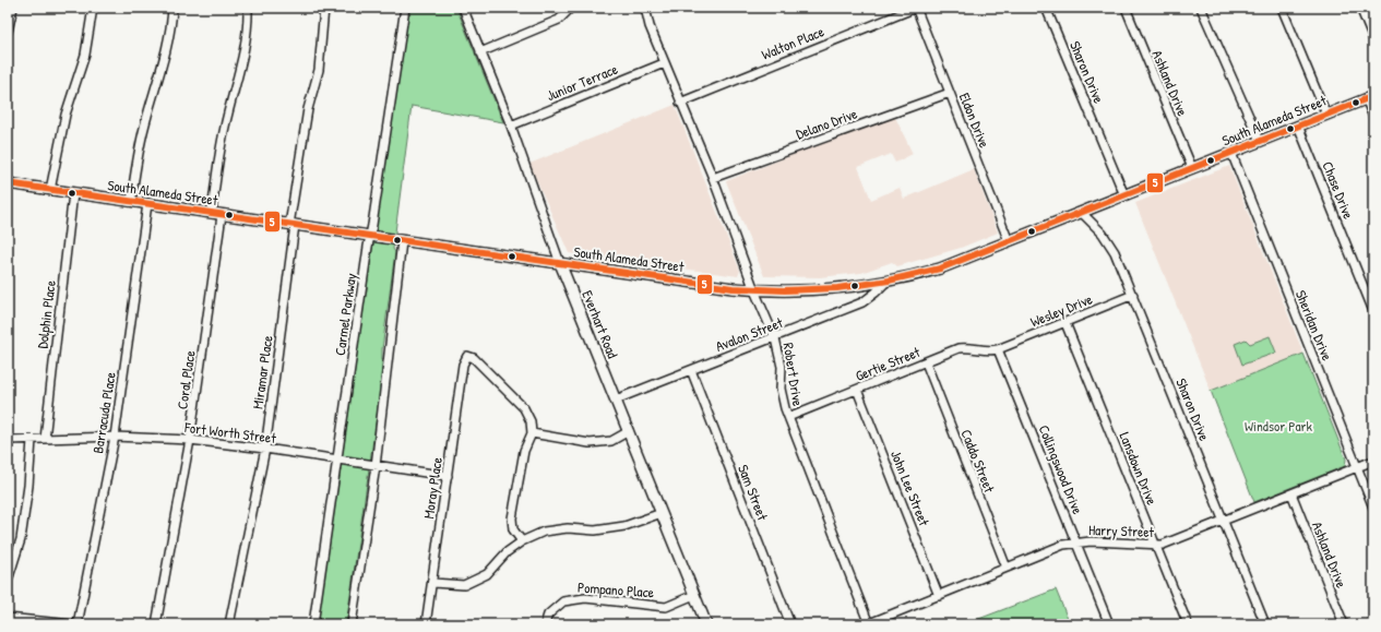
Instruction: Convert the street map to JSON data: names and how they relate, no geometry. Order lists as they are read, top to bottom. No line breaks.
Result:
{"streets":{"main road":["South Alameda Street","Everhart Road"],"street":["Walton Place","Sharon Drive","Junior Terrace","Ashland Drive","Eldon Drive","Delano Drive","Chase Drive","Wesley Drive","Dolphin Place","Carmel Parkway","Sheridan Drive","Avalon Street","Gertie Street","Miramar Place","Robert Drive","Coral Place","Barracuda Place","Fort Worth Street","Caddo Street","Lansdown Drive","Collingswood Drive","Moray Place","John Lee Street","Sam Street","Harry Street","Pompano Place"]},"crossings":[["Walton Place","Eldon Drive"],["Walton Place","Robert Drive"],["Sharon Drive","South Alameda Street"],["Sharon Drive","Wesley Drive"],["Sharon Drive","Harry Street"],["Junior Terrace","Everhart Road"],["Junior Terrace","Robert Drive"],["Ashland Drive","South Alameda Street"],["Ashland Drive","Harry Street"],["Eldon Drive","South Alameda Street"],["Eldon Drive","Delano Drive"],["South Alameda Street","Chase Drive"],["South Alameda Street","Dolphin Place"],["South Alameda Street","Carmel Parkway"],["South Alameda Street","Everhart Road"],["South Alameda Street","Sheridan Drive"],["South Alameda Street","Avalon Street"],["South Alameda Street","Miramar Place"],["South Alameda Street","Robert Drive"],["South Alameda Street","Coral Place"],["South Alameda Street","Barracuda Place"],["Delano Drive","Robert Drive"],["Wesley Drive","Gertie Street"],["Wesley Drive","Lansdown Drive"],["Wesley Drive","Collingswood Drive"],["Dolphin Place","Fort Worth Street"],["Carmel Parkway","Fort Worth Street"],["Everhart Road","Avalon Street"],["Everhart Road","Pompano Place"],["Sheridan Drive","Harry Street"],["Avalon Street","Robert Drive"],["Avalon Street","Sam Street"],["Gertie Street","Robert Drive"],["Gertie Street","Caddo Street"],["Gertie Street","Collingswood Drive"],["Gertie Street","John Lee Street"],["Miramar Place","Fort Worth Street"],["Robert Drive","Harry Street"],["Coral Place","Fort Worth Street"],["Barracuda Place","Fort Worth Street"],["Fort Worth Street","Moray Place"],["Caddo Street","Harry Street"],["Lansdown Drive","Harry Street"],["Collingswood Drive","Harry Street"],["John Lee Street","Harry Street"]],"parks":["Windsor Park"],"lines":["transit line 5"]}
